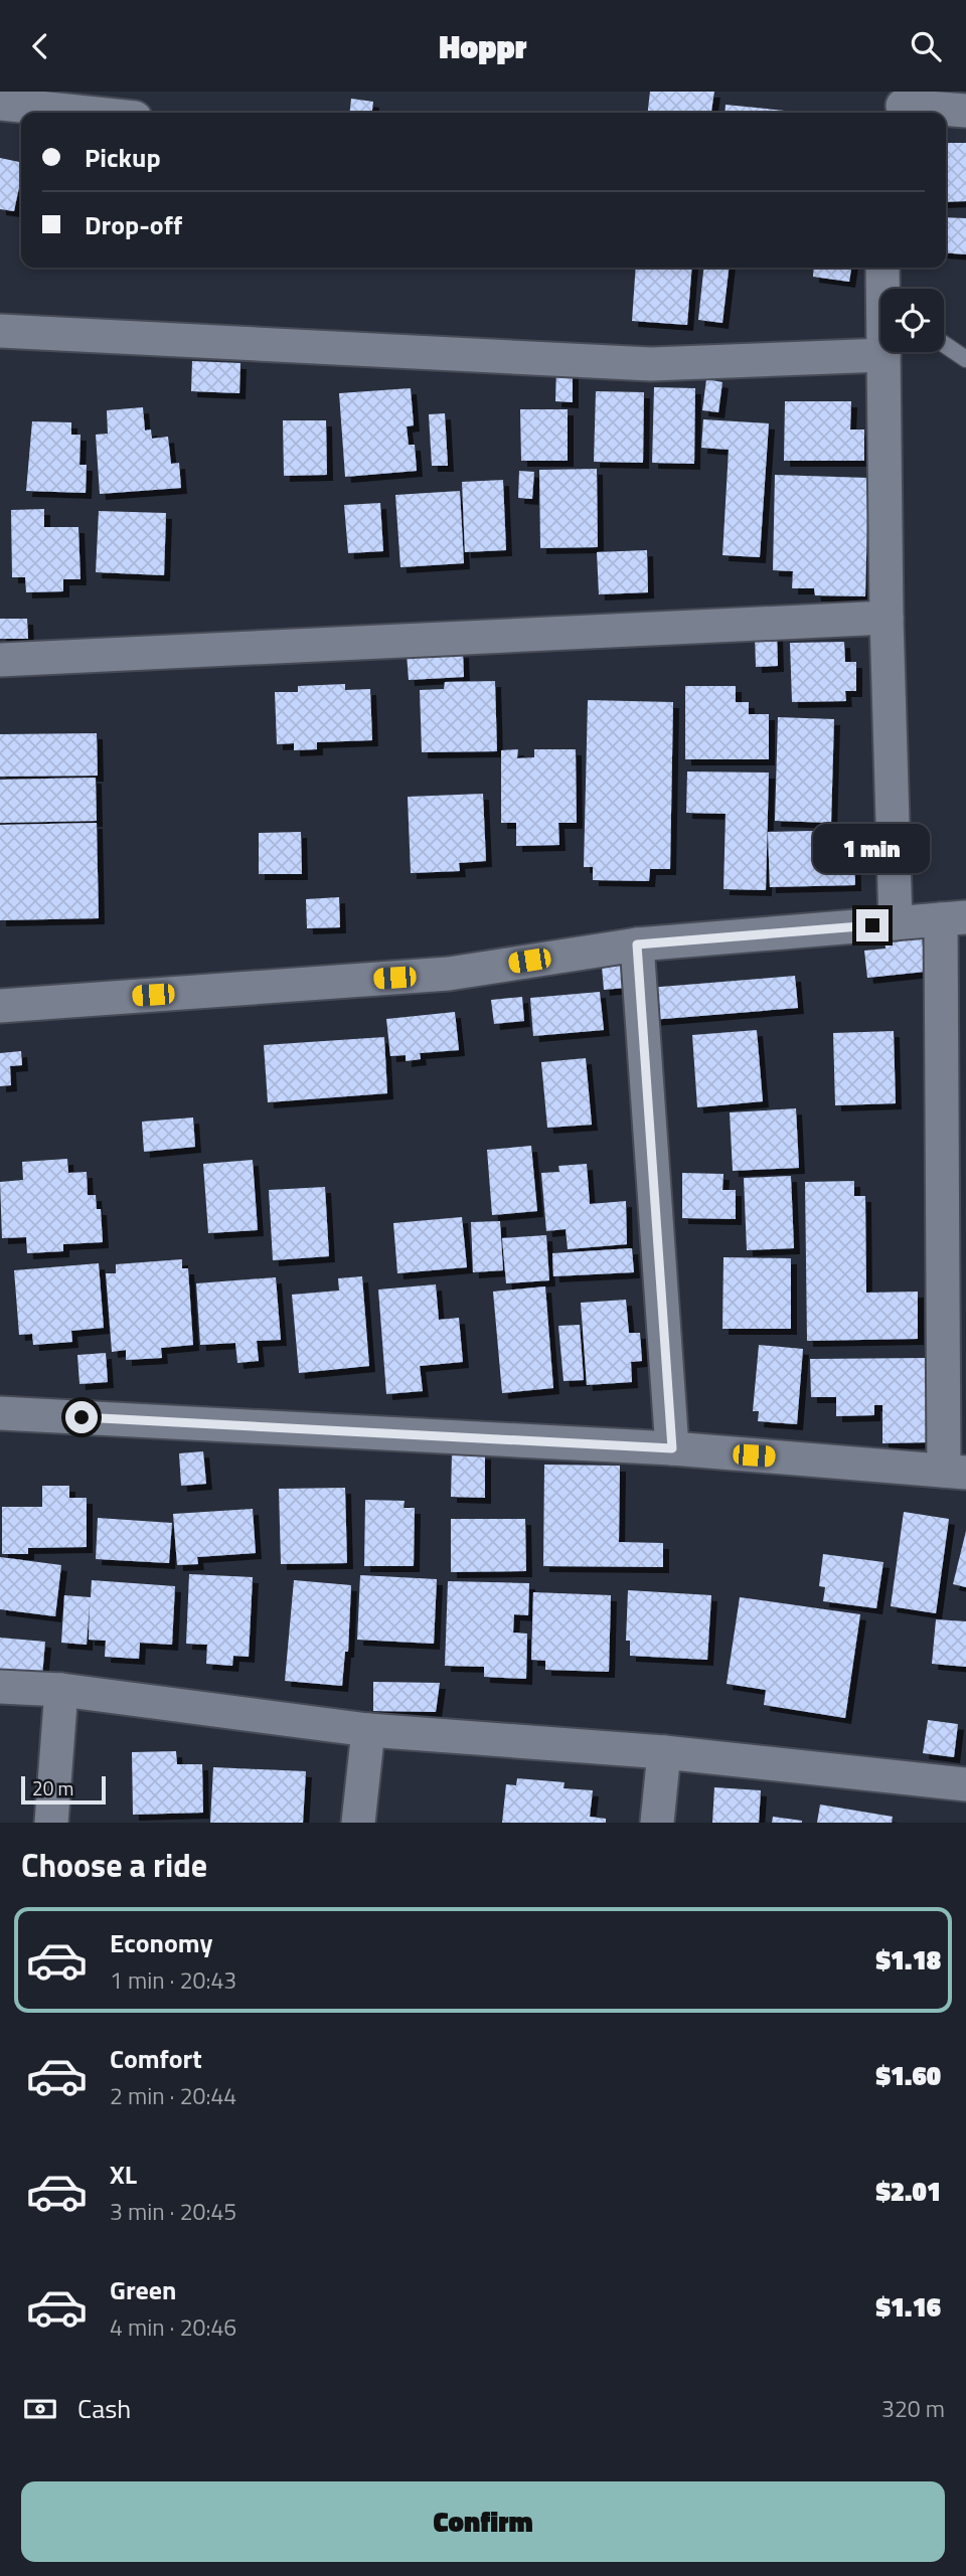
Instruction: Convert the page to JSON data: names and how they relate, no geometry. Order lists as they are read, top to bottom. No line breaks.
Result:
{"scale_bar":"20 m","page":{"header":"Hoppr","banner":["Pickup","Drop-off"],"bubble":"1 min","scale":"20 m","heading":"Choose a ride","list":[{"name":"Economy","note":"1 min · 20:43","value":"$1.18"},{"name":"Comfort","note":"2 min · 20:44","value":"$1.60"},{"name":"XL","note":"3 min · 20:45","value":"$2.01"},{"name":"Green","note":"4 min · 20:46","value":"$1.16"}],"pay":["Cash","320 m"],"buttons":"Confirm"}}
